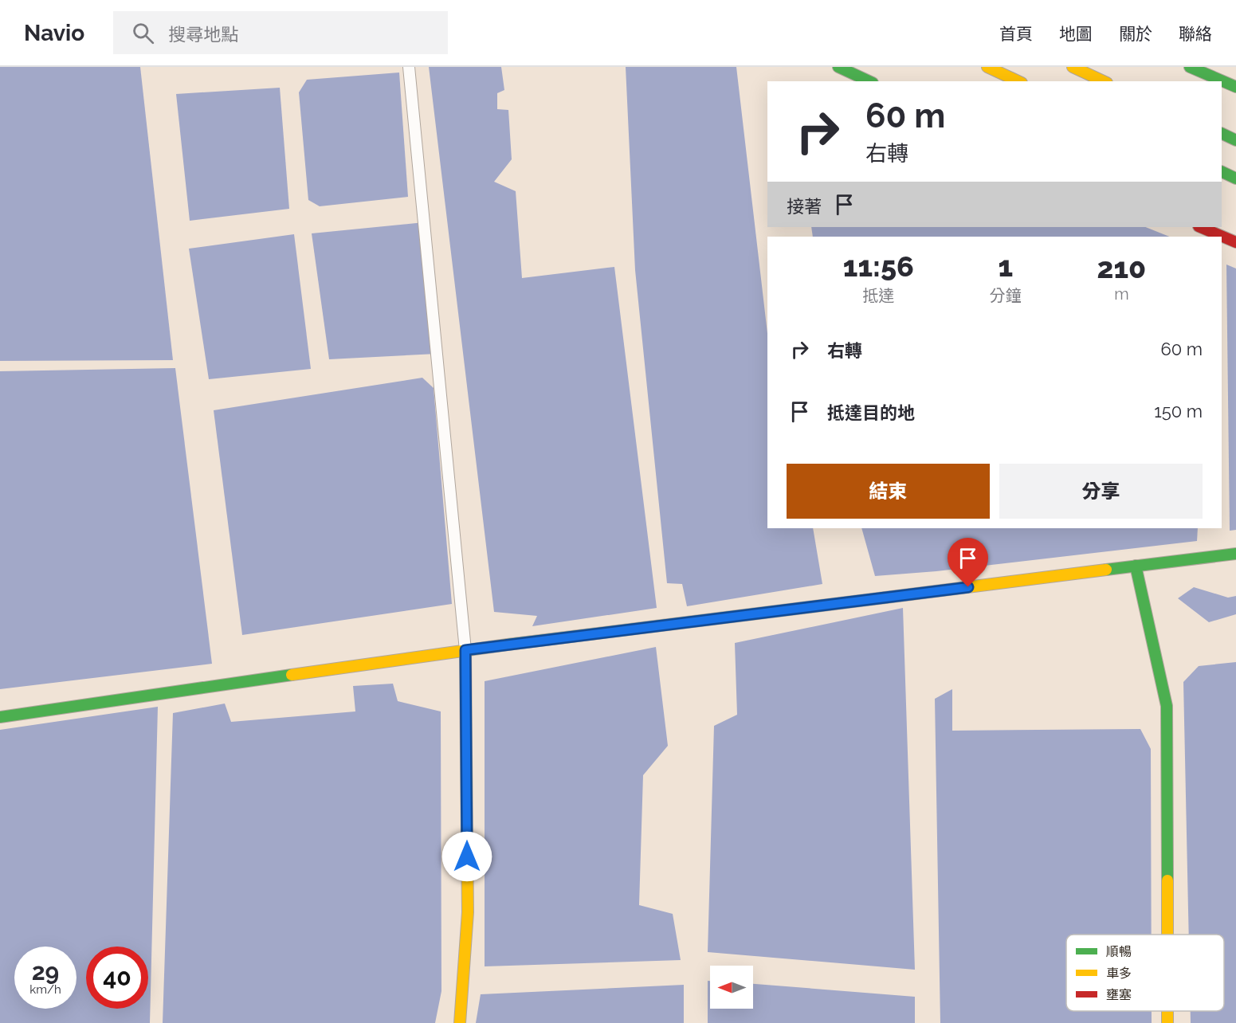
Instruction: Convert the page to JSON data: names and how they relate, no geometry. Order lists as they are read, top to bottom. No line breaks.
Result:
{"legend":["順暢","車多","壅塞"],"north":"left","page":{"header":"Navio","search":"搜尋地點","nav":["首頁","地圖","關於","聯絡"],"turn":["60 m","右轉"],"then":"接著","eta":["11:56","抵達","1","分鐘","210","m"],"list":[{"name":"右轉","value":"60 m"},{"name":"抵達目的地","value":"150 m"}],"buttons":["結束","分享"],"speed":"29 km/h","limit":"40"}}
